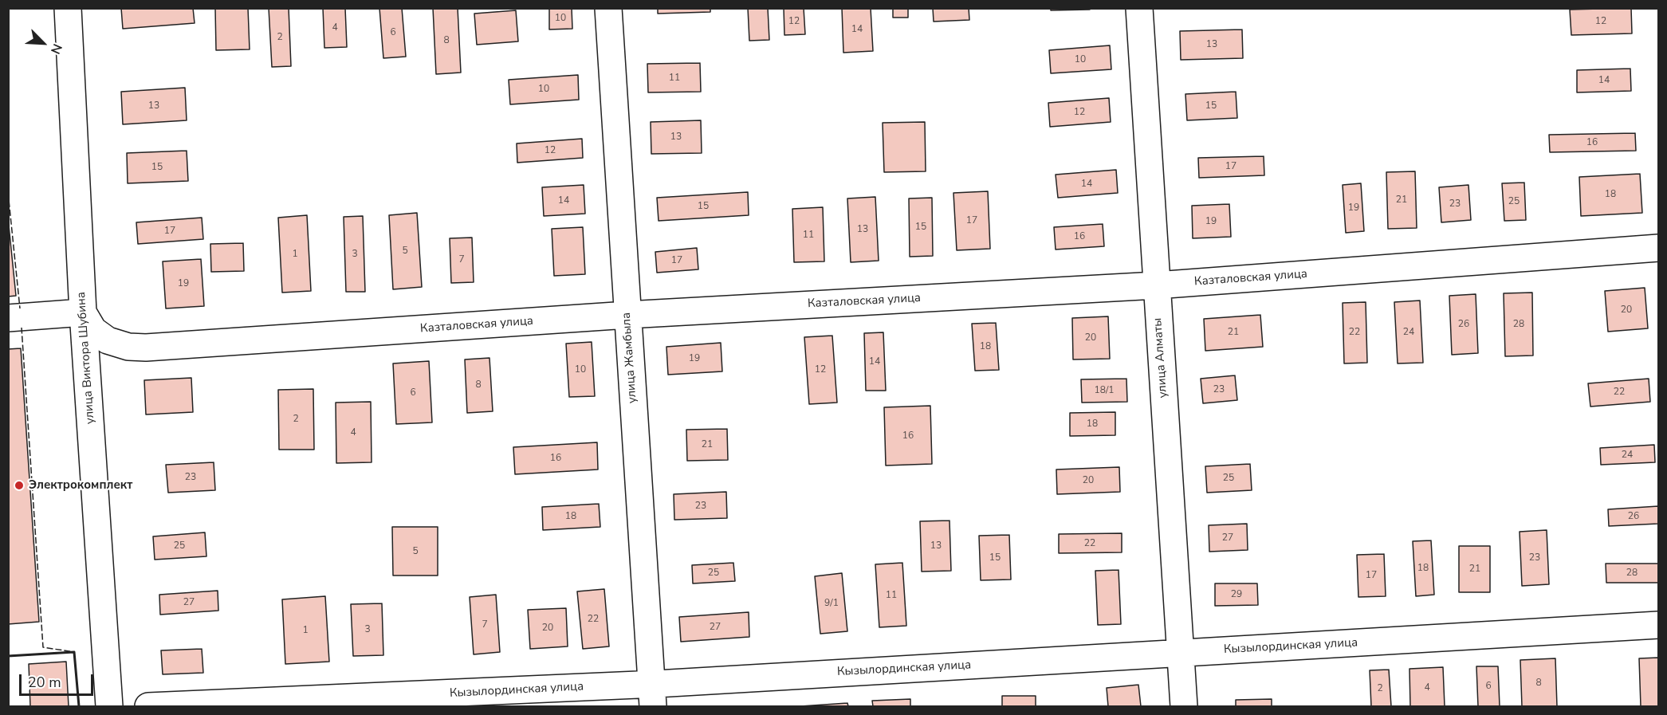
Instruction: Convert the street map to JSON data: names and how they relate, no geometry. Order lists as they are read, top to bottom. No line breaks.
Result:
{"streets":{"street":["Казталовская улица","улица Виктора Шубина","улица Жамбыла","улица Алматы","Кызылординская улица"]},"crossings":[["Казталовская улица","улица Виктора Шубина"],["Казталовская улица","улица Жамбыла"],["Казталовская улица","улица Алматы"],["улица Жамбыла","Кызылординская улица"],["улица Алматы","Кызылординская улица"]],"places":["Электрокомплект"],"house_numbers":["10","12","12","4","14","6","2","8","13","10","11","14","10","13","15","12","13","16","12","17","15","14","18","21","14","25","23","15","19","17","19","15","13","17","11","16","5","1","3","7","17","19","20","26","28","21","22","24","20","18","19","14","10","12","8","23","18/1","22","6","2","18","4","16","21","24","16","23","25","20","23","18","26","27","22","25","13","5","15","23","18","21","25","28","17","29","11","27","9/1","22","7","27","20","3","1","8","6","4","2"],"scale_bar":"20 m","north":"bottom right"}
